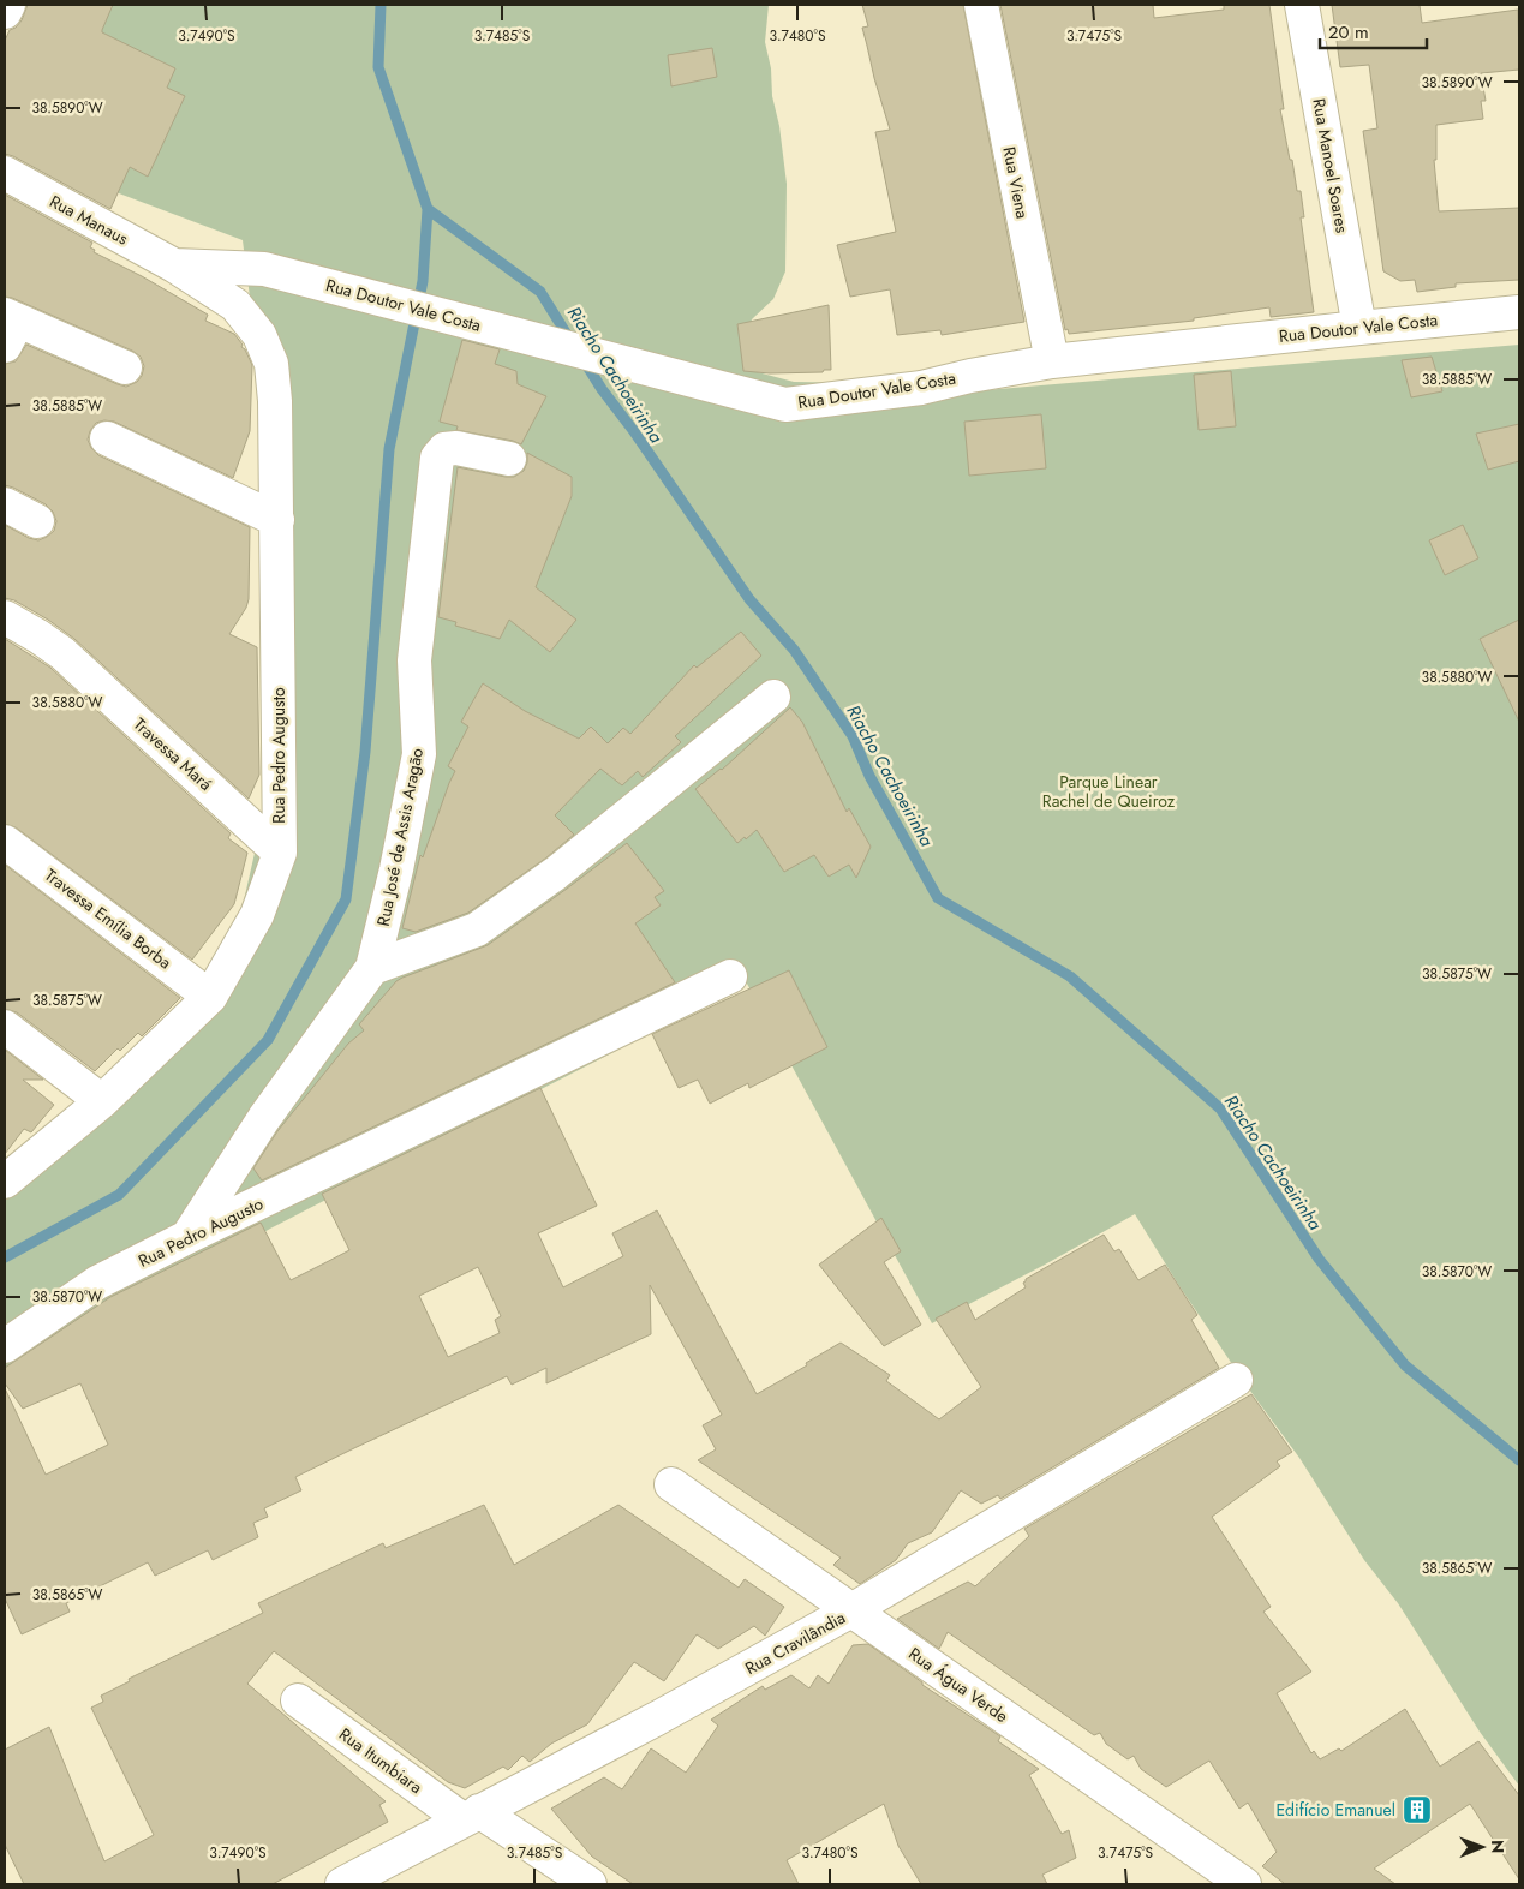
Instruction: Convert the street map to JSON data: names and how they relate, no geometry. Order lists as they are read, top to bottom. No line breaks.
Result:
{"streets":{"street":["Rua Manoel Soares","Rua Viena","Rua Manaus","Rua Doutor Vale Costa","Travessa Mará","Rua Pedro Augusto","Rua José de Assis Aragão","Travessa Emília Borba","Rua Cravilândia","Rua Água Verde","Rua Itumbiara"]},"crossings":[["Rua Manoel Soares","Rua Doutor Vale Costa"],["Rua Viena","Rua Doutor Vale Costa"],["Rua Manaus","Rua Doutor Vale Costa"],["Rua Manaus","Rua Pedro Augusto"],["Rua Doutor Vale Costa","Rua Pedro Augusto"],["Travessa Mará","Rua Pedro Augusto"],["Rua Pedro Augusto","Rua José de Assis Aragão"],["Rua Pedro Augusto","Travessa Emília Borba"],["Rua Cravilândia","Rua Água Verde"],["Rua Cravilândia","Rua Itumbiara"]],"water":["Riacho Cachoeirinha"],"parks":["Parque Linear Rachel de Queiroz"],"places":{"building":["Edifício Emanuel"]},"scale_bar":"20 m","north":"right","coordinates":["3.7490°S","3.7485°S","3.7480°S","3.7475°S","38.5890°W","38.5885°W","38.5880°W","38.5875°W","38.5870°W","38.5865°W"]}
